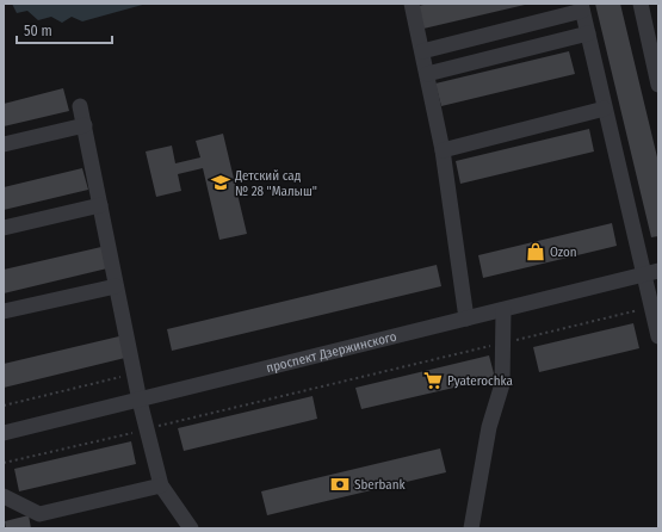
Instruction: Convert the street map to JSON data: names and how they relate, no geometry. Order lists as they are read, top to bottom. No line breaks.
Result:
{"streets":{"street":["проспект Дзержинского"]},"places":{"school or university":["Детский сад № 28 \"Малыш\""],"shop":["Ozon"],"supermarket":["Pyaterochka"],"bank":["Sberbank"]},"scale_bar":"50 m"}
